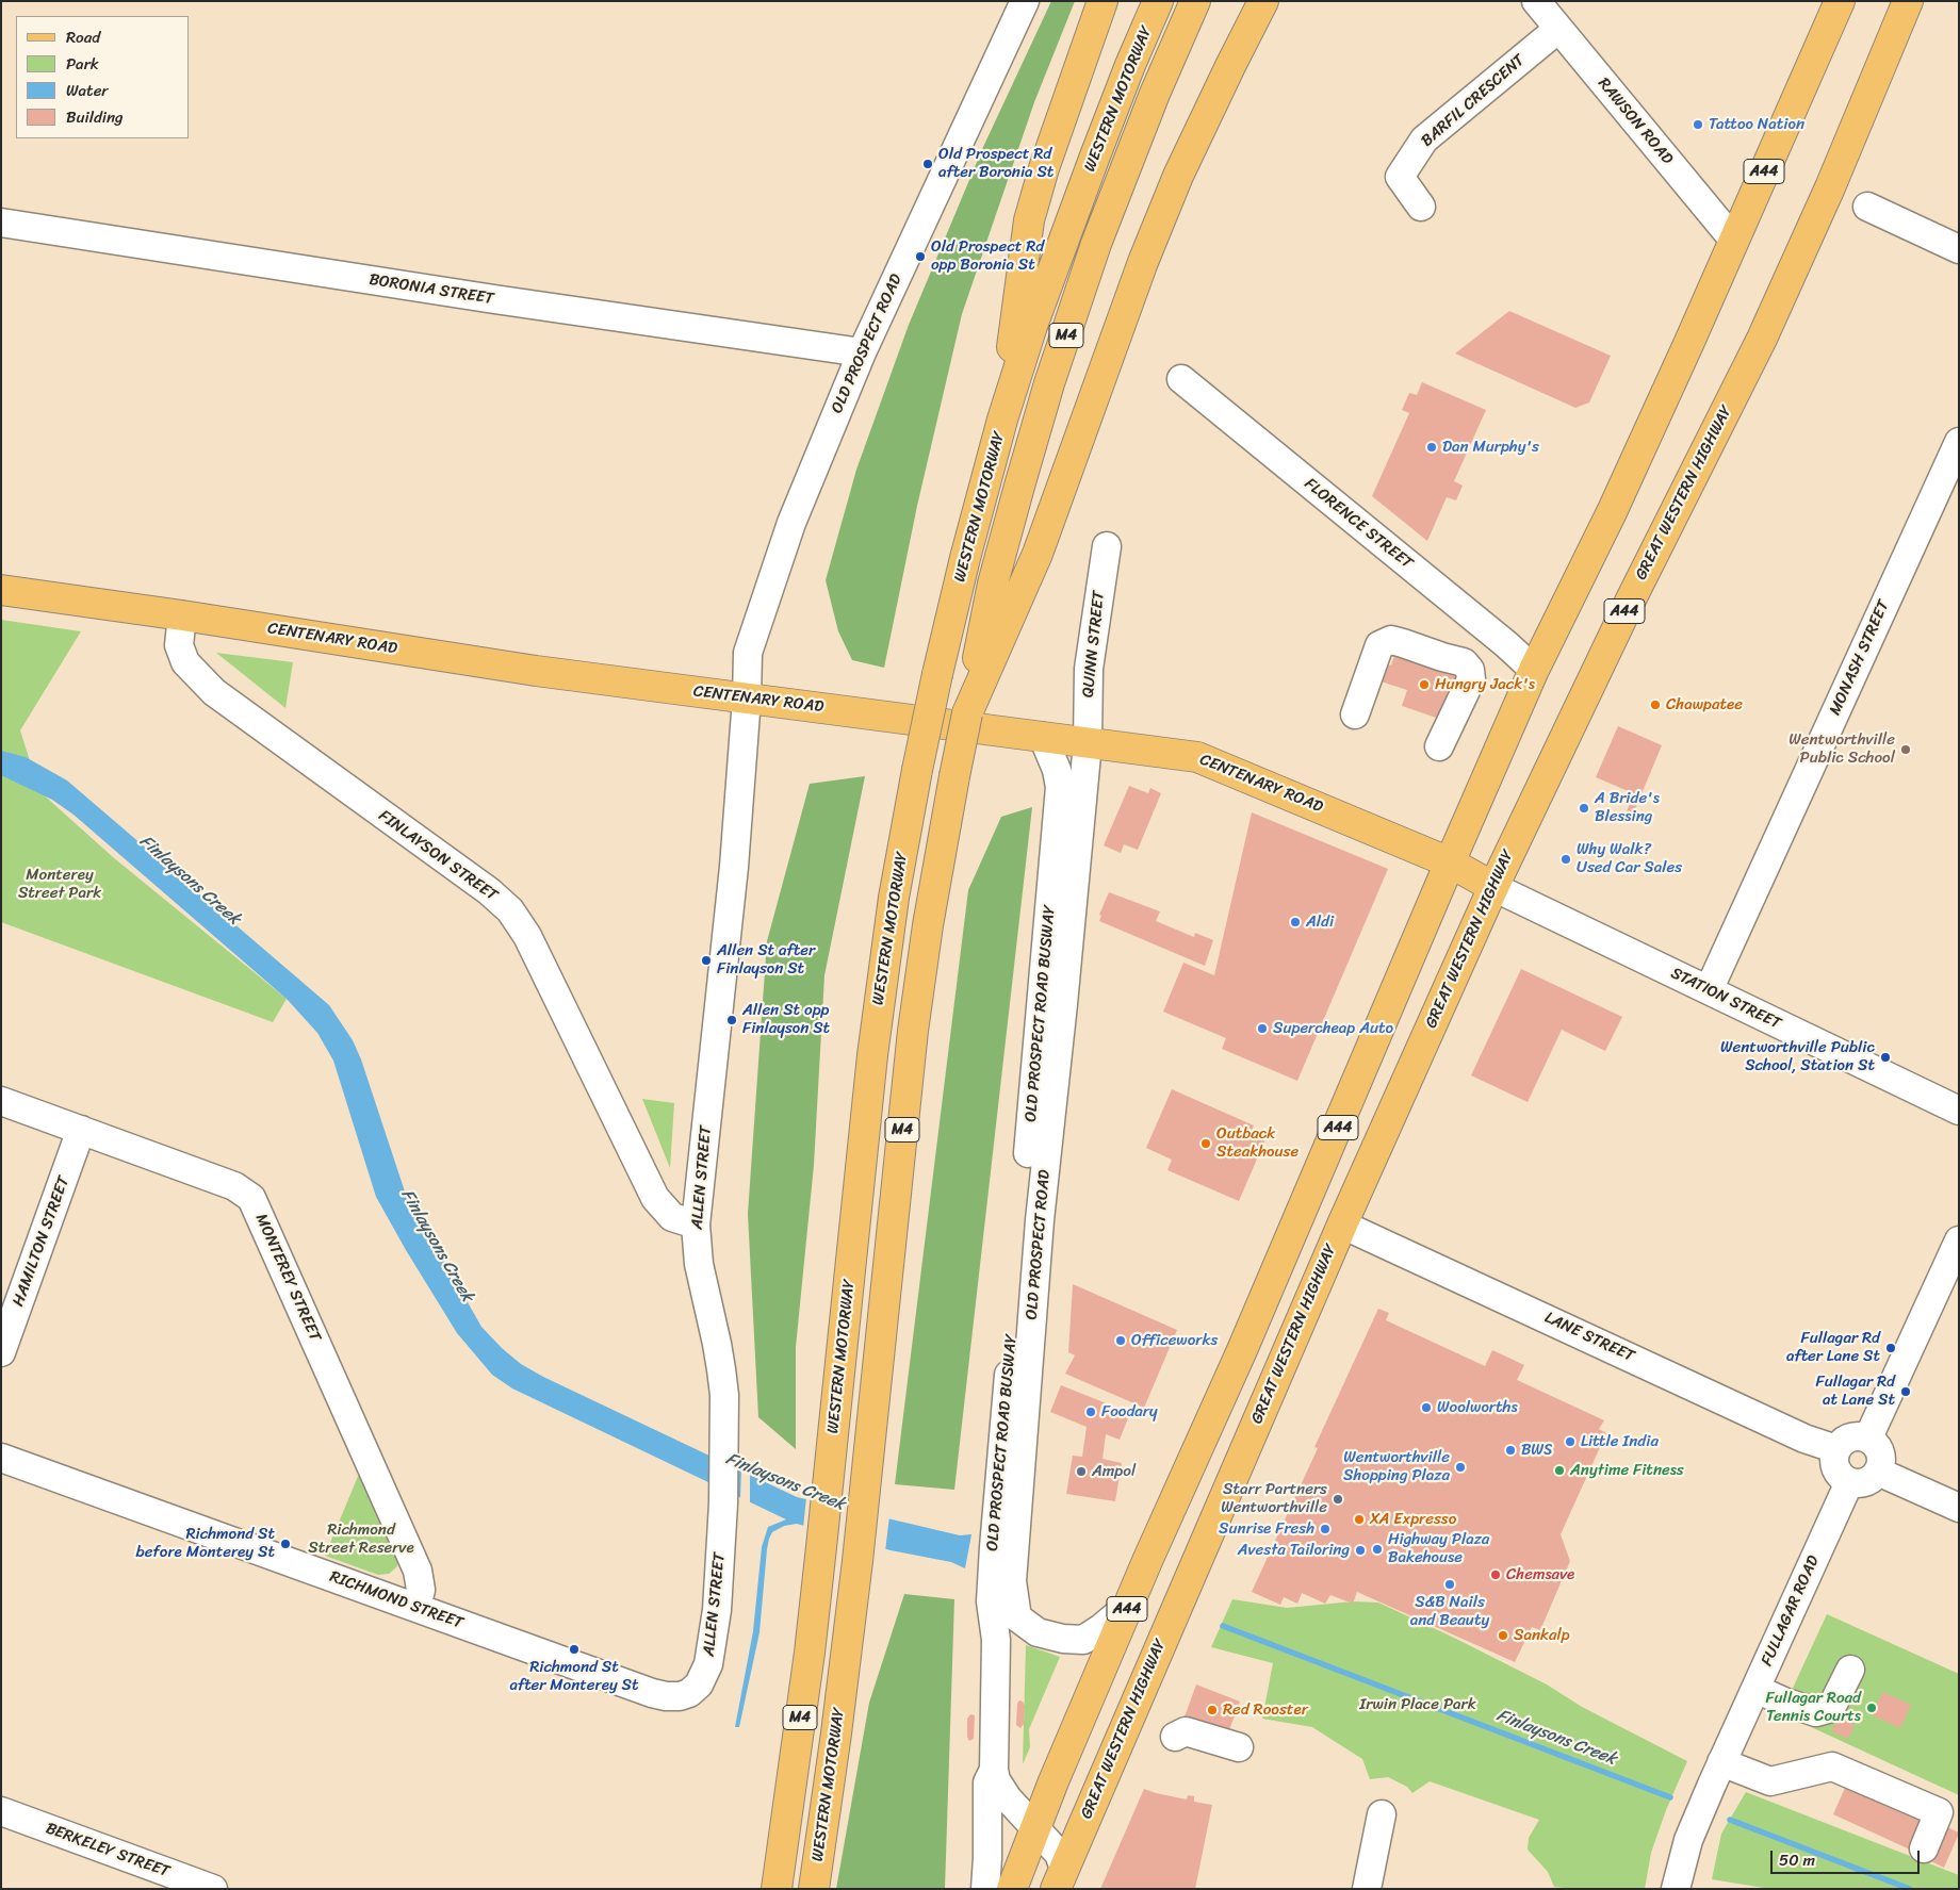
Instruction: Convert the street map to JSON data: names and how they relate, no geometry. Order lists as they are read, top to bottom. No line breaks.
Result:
{"streets":{"main road":["WESTERN MOTORWAY","A44","M4","GREAT WESTERN HIGHWAY","CENTENARY ROAD"],"street":["BARFIL CRESCENT","RAWSON ROAD","BORONIA STREET","OLD PROSPECT ROAD","FLORENCE STREET","QUINN STREET","MONASH STREET","FINLAYSON STREET","STATION STREET","OLD PROSPECT ROAD BUSWAY","ALLEN STREET","HAMILTON STREET","MONTEREY STREET","LANE STREET","RICHMOND STREET","FULLAGAR ROAD","BERKELEY STREET"]},"crossings":[["BARFIL CRESCENT","RAWSON ROAD"],["RAWSON ROAD","A44"],["A44","OLD PROSPECT ROAD"],["A44","FLORENCE STREET"],["A44","CENTENARY ROAD"],["A44","OLD PROSPECT ROAD BUSWAY"],["BORONIA STREET","OLD PROSPECT ROAD"],["OLD PROSPECT ROAD","CENTENARY ROAD"],["OLD PROSPECT ROAD","QUINN STREET"],["OLD PROSPECT ROAD","ALLEN STREET"],["GREAT WESTERN HIGHWAY","CENTENARY ROAD"],["GREAT WESTERN HIGHWAY","STATION STREET"],["GREAT WESTERN HIGHWAY","OLD PROSPECT ROAD BUSWAY"],["GREAT WESTERN HIGHWAY","LANE STREET"],["CENTENARY ROAD","QUINN STREET"],["CENTENARY ROAD","FINLAYSON STREET"],["CENTENARY ROAD","STATION STREET"],["CENTENARY ROAD","OLD PROSPECT ROAD BUSWAY"],["CENTENARY ROAD","ALLEN STREET"],["MONASH STREET","STATION STREET"],["FINLAYSON STREET","ALLEN STREET"],["ALLEN STREET","RICHMOND STREET"],["HAMILTON STREET","MONTEREY STREET"],["MONTEREY STREET","RICHMOND STREET"],["LANE STREET","FULLAGAR ROAD"]],"water":["Finlaysons Creek"],"parks":["Monterey Street Park","Richmond Street Reserve","Irwin Place Park"],"places":["Tattoo Nation","Old Prospect Rd after Boronia St","Old Prospect Rd opp Boronia St","Dan Murphy's","Hungry Jack's","Chawpatee","Wentworthville Public School","A Bride's Blessing","Why Walk? Used Car Sales","Aldi","Allen St after Finlayson St","Allen St opp Finlayson St","Supercheap Auto","Wentworthville Public School, Station St","Outback Steakhouse","Officeworks","Fullagar Rd after Lane St","Fullagar Rd at Lane St","Woolworths","Foodary","Little India","BWS","Wentworthville Shopping Plaza","Anytime Fitness","Ampol","Starr Partners Wentworthville","XA Expresso","Sunrise Fresh","Richmond St before Monterey St","Highway Plaza Bakehouse","Avesta Tailoring","Chemsave","S&B Nails and Beauty","Sankalp","Richmond St after Monterey St","Fullagar Road Tennis Courts","Red Rooster"],"legend":["Road","Park","Water","Building"],"scale_bar":"50 m"}
